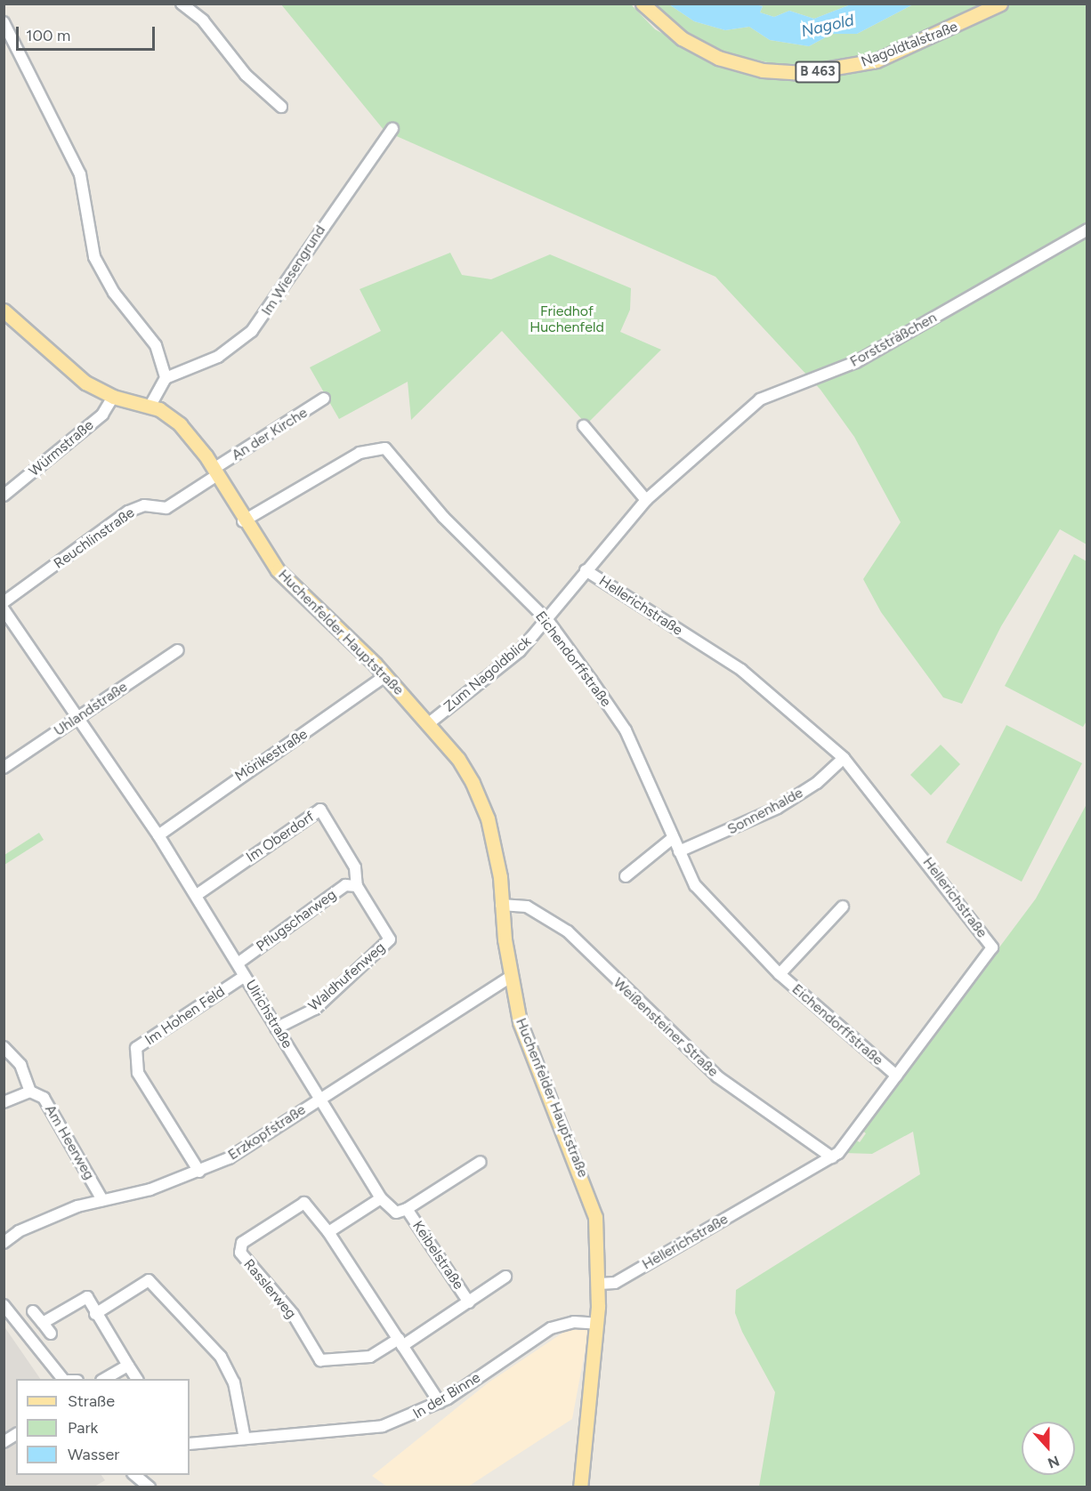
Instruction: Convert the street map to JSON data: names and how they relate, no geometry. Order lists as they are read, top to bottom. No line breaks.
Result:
{"streets":{"main road":["Nagoldtalstraße","B 463","Huchenfelder Hauptstraße"],"street":["Im Wiesengrund","Forststräßchen","An der Kirche","Würmstraße","Reuchlinstraße","Hellerichstraße","Eichendorffstraße","Zum Nagoldblick","Uhlandstraße","Mörikestraße","Sonnenhalde","Im Oberdorf","Pflugscharweg","Waldhufenweg","Ulrichstraße","Im Hohen Feld","Weißensteiner Straße","Erzkopfstraße","Am Heerweg","Keibelstraße","Rasslerweg","In der Binne"]},"crossings":[["Forststräßchen","Zum Nagoldblick"],["An der Kirche","Reuchlinstraße"],["An der Kirche","Huchenfelder Hauptstraße"],["Würmstraße","Huchenfelder Hauptstraße"],["Reuchlinstraße","Huchenfelder Hauptstraße"],["Hellerichstraße","Huchenfelder Hauptstraße"],["Hellerichstraße","Eichendorffstraße"],["Hellerichstraße","Zum Nagoldblick"],["Hellerichstraße","Sonnenhalde"],["Hellerichstraße","Weißensteiner Straße"],["Huchenfelder Hauptstraße","Eichendorffstraße"],["Huchenfelder Hauptstraße","Zum Nagoldblick"],["Huchenfelder Hauptstraße","Mörikestraße"],["Huchenfelder Hauptstraße","Weißensteiner Straße"],["Huchenfelder Hauptstraße","Erzkopfstraße"],["Huchenfelder Hauptstraße","In der Binne"],["Eichendorffstraße","Zum Nagoldblick"],["Eichendorffstraße","Sonnenhalde"],["Uhlandstraße","Ulrichstraße"],["Mörikestraße","Ulrichstraße"],["Im Oberdorf","Pflugscharweg"],["Im Oberdorf","Waldhufenweg"],["Im Oberdorf","Ulrichstraße"],["Pflugscharweg","Ulrichstraße"],["Waldhufenweg","Ulrichstraße"],["Ulrichstraße","Im Hohen Feld"],["Ulrichstraße","Erzkopfstraße"],["Ulrichstraße","Keibelstraße"],["Im Hohen Feld","Erzkopfstraße"],["Erzkopfstraße","Am Heerweg"],["Keibelstraße","Rasslerweg"]],"water":["Nagold"],"parks":["Friedhof Huchenfeld"],"legend":["Straße","Park","Wasser"],"scale_bar":"100 m","north":"bottom"}
